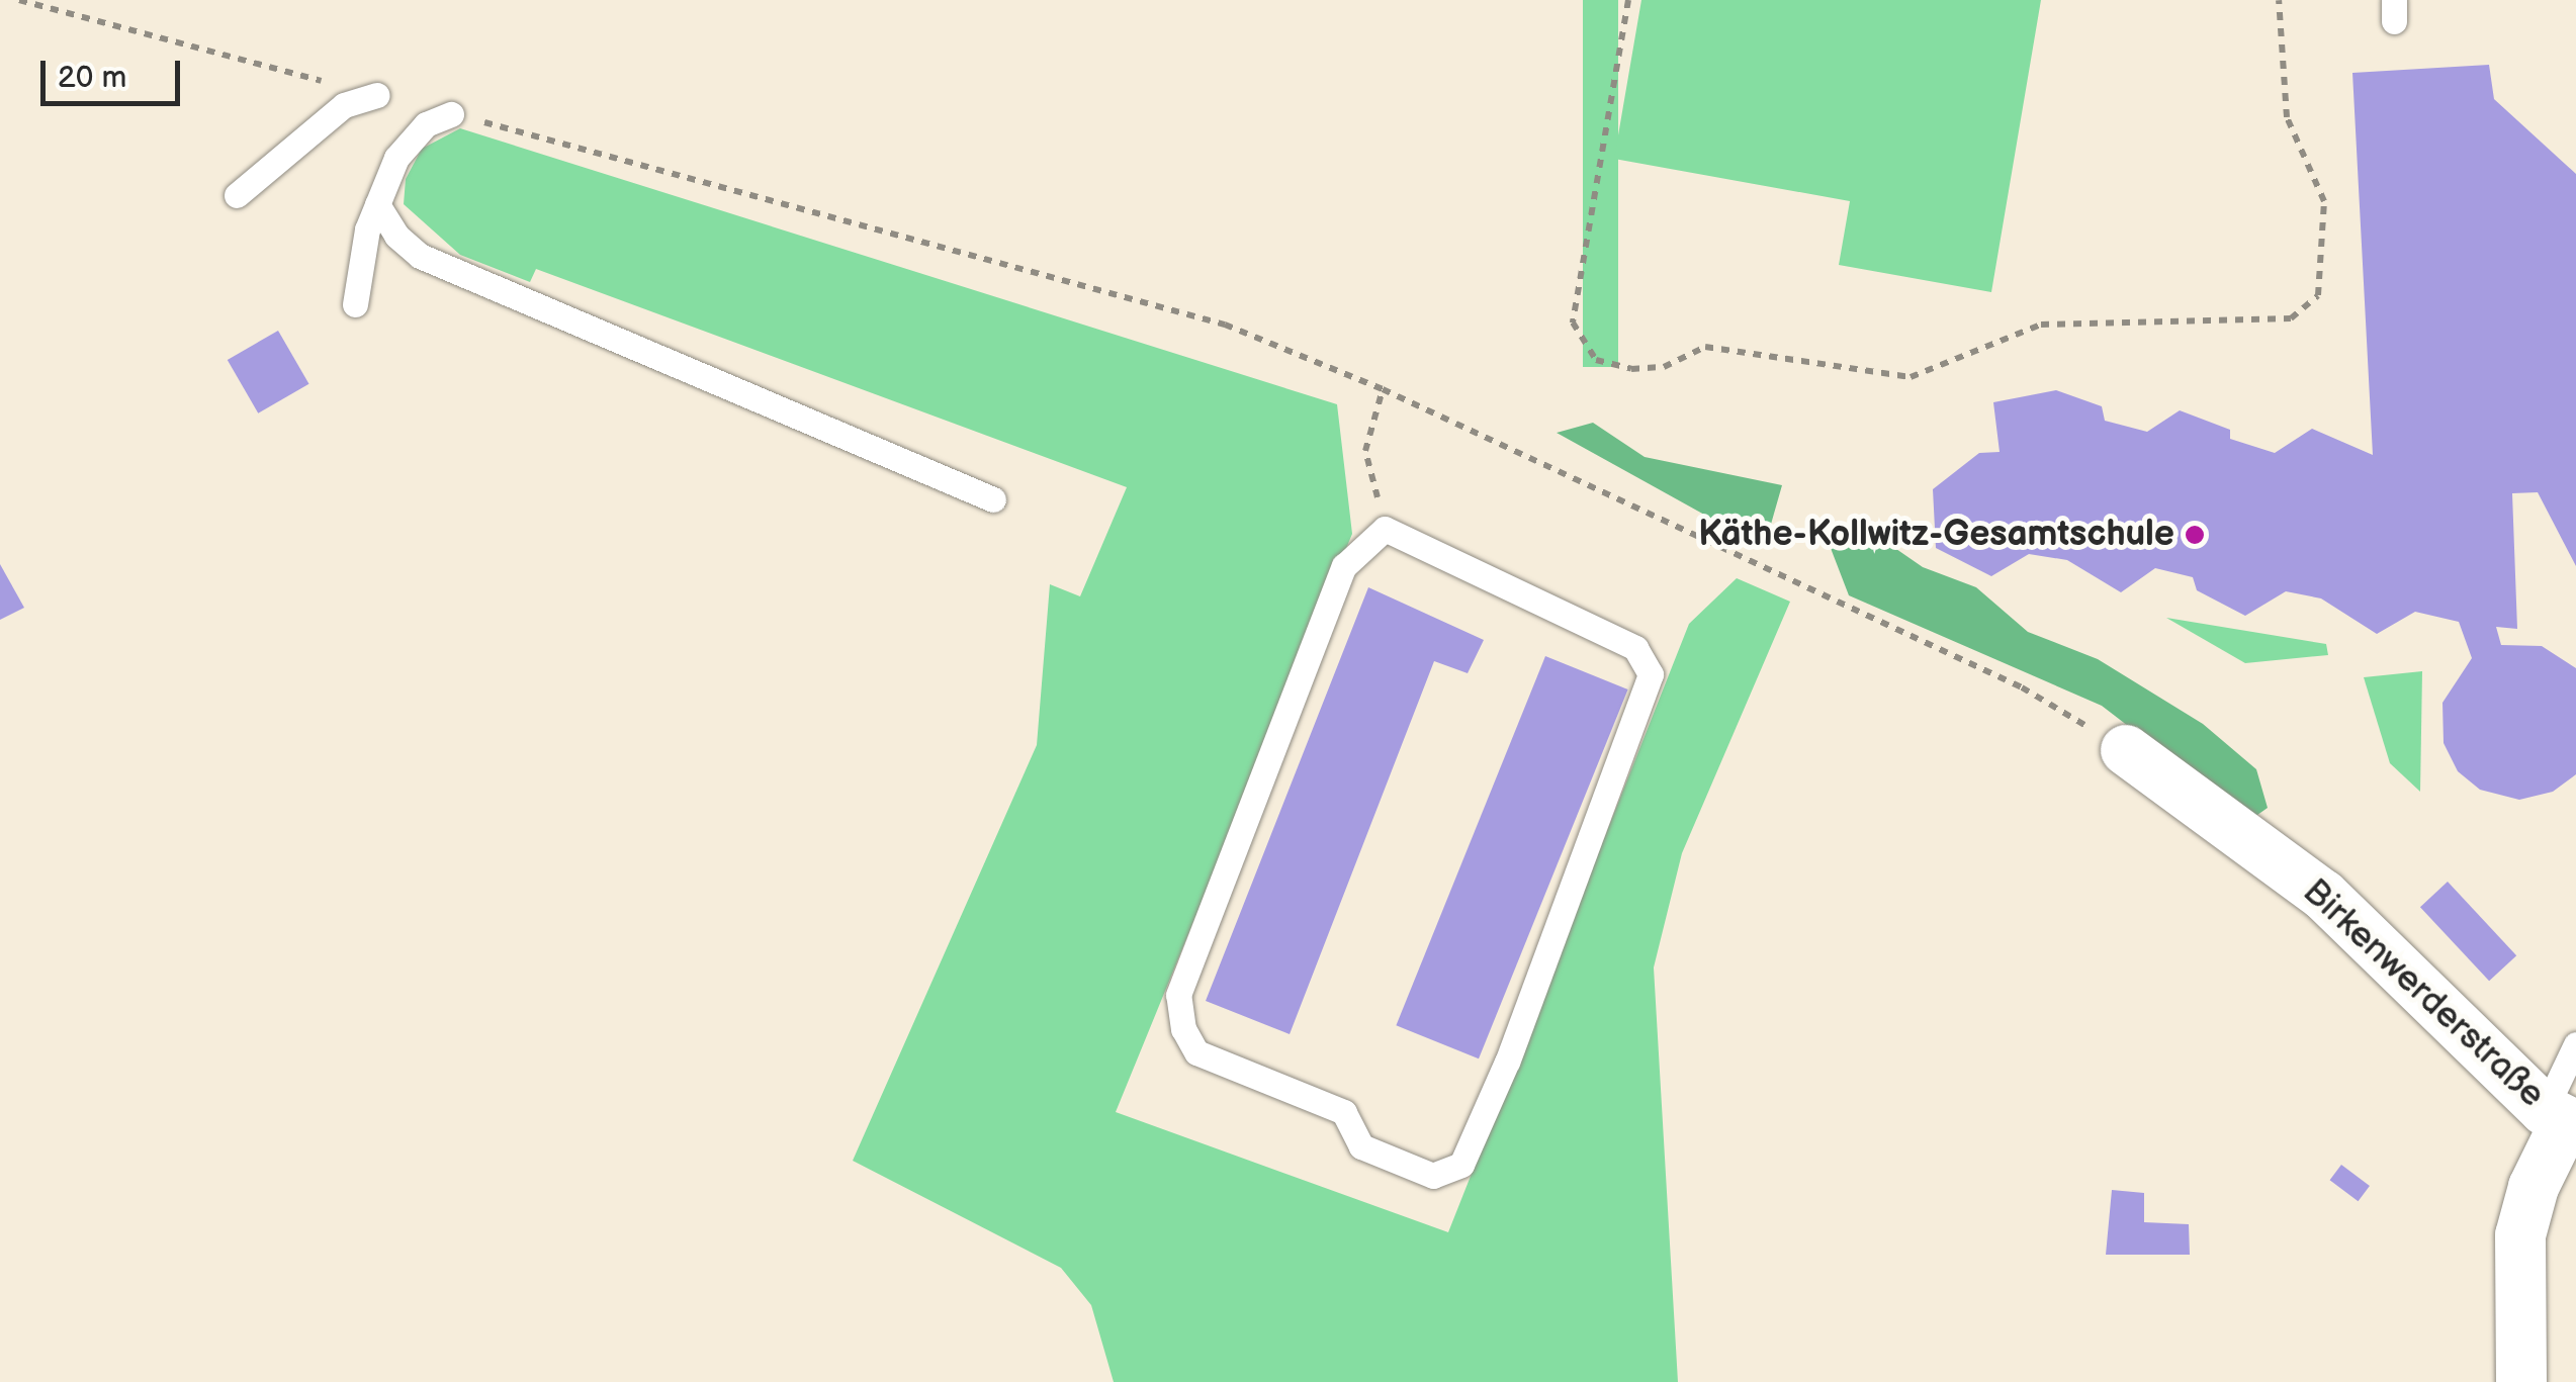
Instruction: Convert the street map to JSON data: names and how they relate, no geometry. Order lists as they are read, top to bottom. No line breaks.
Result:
{"streets":{"street":["Birkenwerderstraße"]},"places":["Käthe-Kollwitz-Gesamtschule"],"scale_bar":"20 m"}
